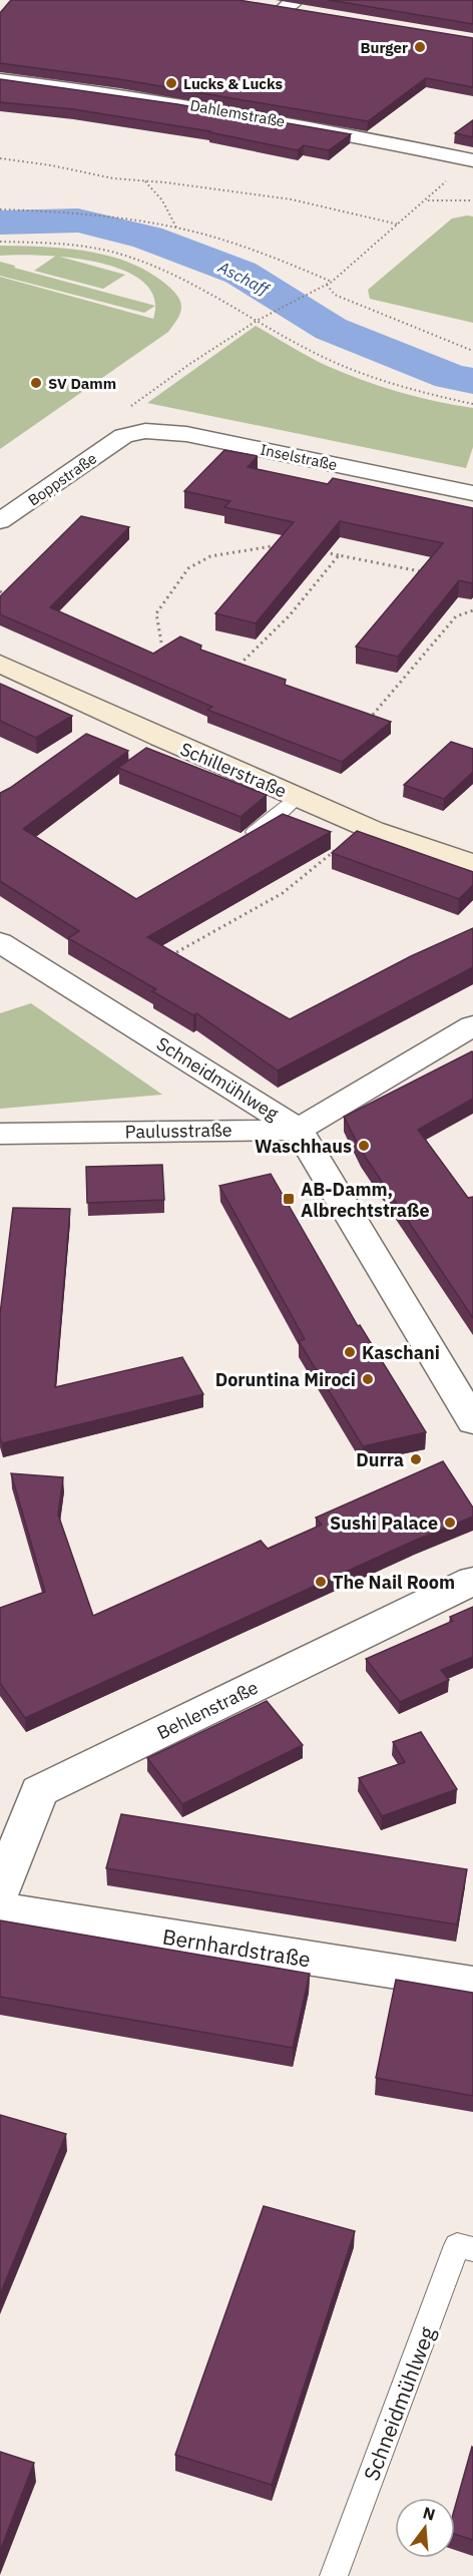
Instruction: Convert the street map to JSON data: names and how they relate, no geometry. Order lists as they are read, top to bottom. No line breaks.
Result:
{"streets":{"main road":["Schillerstraße"],"street":["Dahlemstraße","Inselstraße","Boppstraße","Schneidmühlweg","Paulusstraße","Behlenstraße","Bernhardstraße"]},"crossings":[["Inselstraße","Boppstraße"],["Schneidmühlweg","Paulusstraße"]],"water":["Aschaff"],"places":{"other":["Burger","Lucks & Lucks","SV Damm","Waschhaus","Kaschani","Doruntina Miroci","Durra","Sushi Palace","The Nail Room"],"transit":["AB-Damm, Albrechtstraße"]},"north":"top"}
